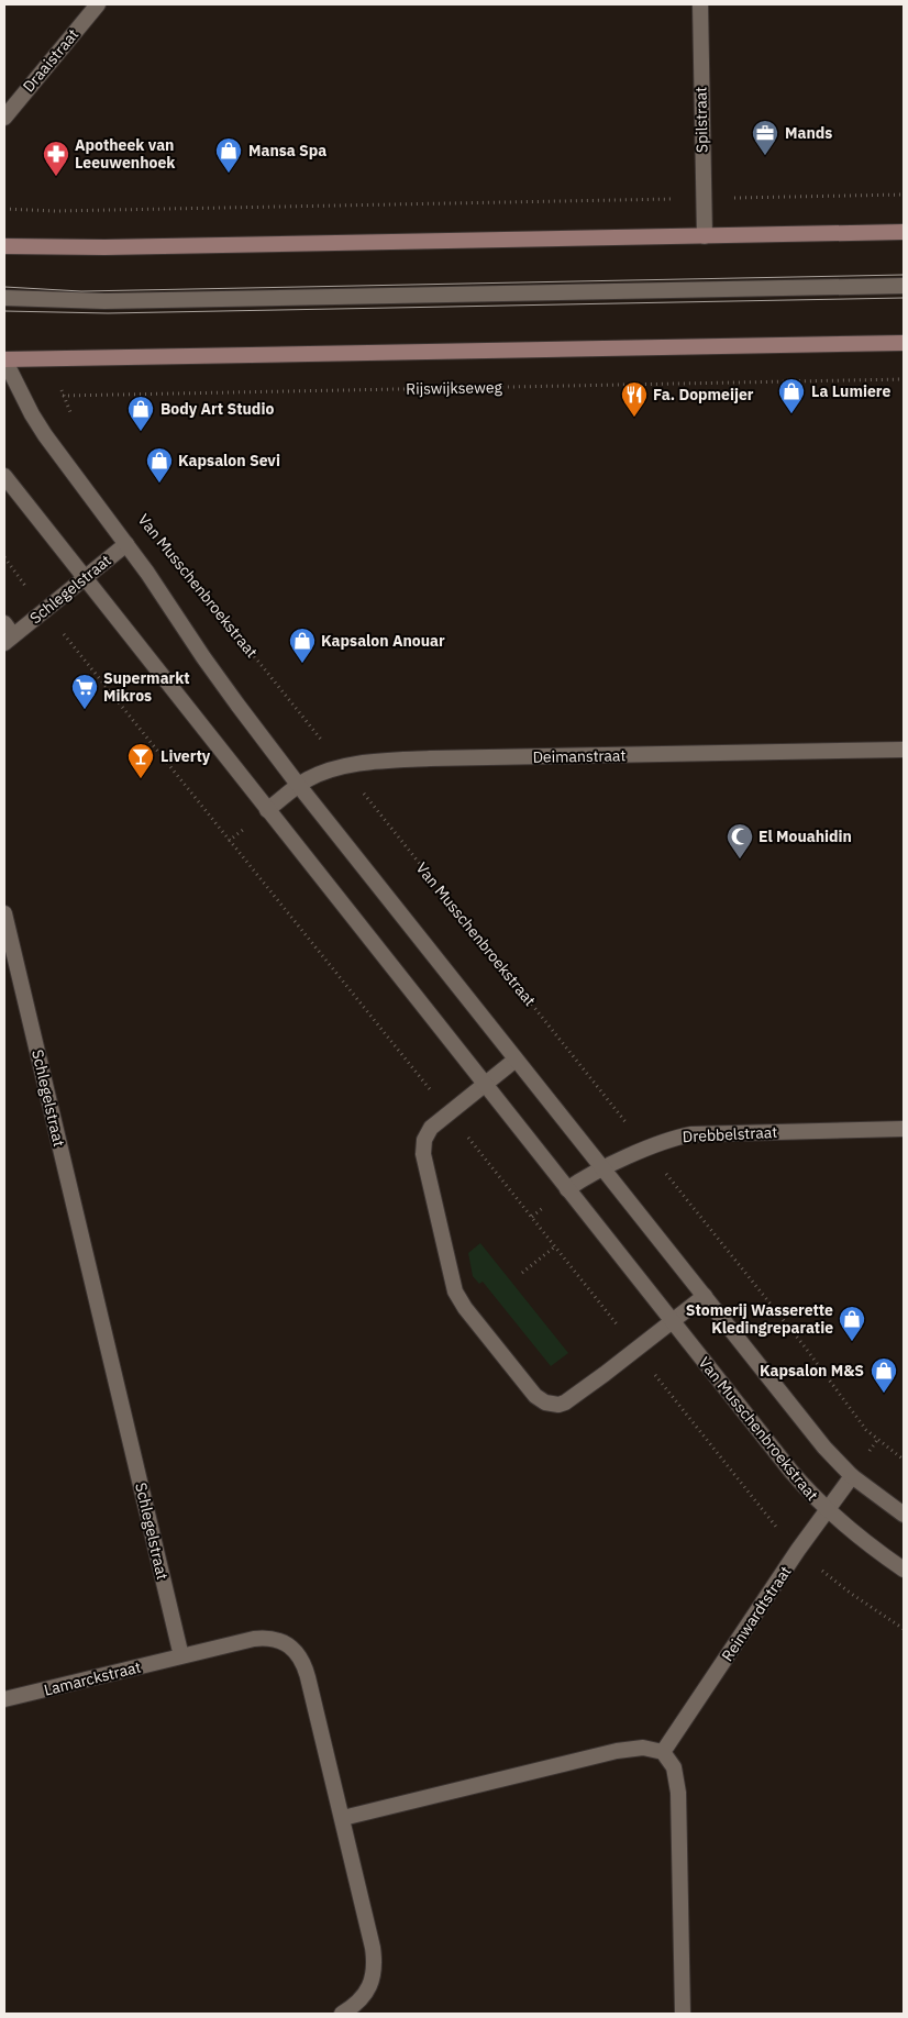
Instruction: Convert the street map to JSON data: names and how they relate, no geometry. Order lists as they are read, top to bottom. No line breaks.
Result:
{"streets":{"street":["Draaistraat","Spilstraat","Van Musschenbroekstraat","Schlegelstraat","Deimanstraat","Drebbelstraat","Reinwardtstraat","Lamarckstraat"],"path":["Rijswijkseweg"]},"crossings":[["Rijswijkseweg","Van Musschenbroekstraat"],["Van Musschenbroekstraat","Schlegelstraat"],["Van Musschenbroekstraat","Deimanstraat"],["Van Musschenbroekstraat","Drebbelstraat"],["Van Musschenbroekstraat","Reinwardtstraat"],["Schlegelstraat","Lamarckstraat"]],"places":{"office":["Mands"],"shop":["Mansa Spa","La Lumiere","Body Art Studio","Kapsalon Sevi","Kapsalon Anouar","Stomerij Wasserette Kledingreparatie","Kapsalon M&S"],"pharmacy":["Apotheek van Leeuwenhoek"],"restaurant":["Fa. Dopmeijer"],"supermarket":["Supermarkt Mikros"],"bar":["Liverty"],"mosque":["El Mouahidin"]}}
